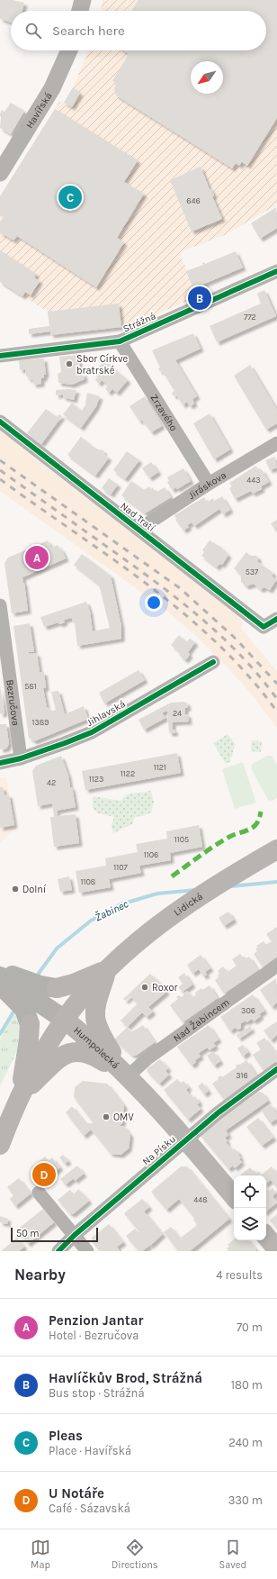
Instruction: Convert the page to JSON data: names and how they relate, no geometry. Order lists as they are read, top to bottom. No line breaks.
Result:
{"streets":{"main road":["Lidická","Humpolecká"],"street":["Havířská","Strážná","Zrzavého","Jiráskova","Nad Tratí","Bezručova","Jihlavská","Nad Žabincem","Na Písku"]},"crossings":[["Strážná","Zrzavého"],["Zrzavého","Jiráskova"],["Jiráskova","Nad Tratí"],["Bezručova","Jihlavská"],["Lidická","Humpolecká"],["Nad Žabincem","Humpolecká"],["Humpolecká","Na Písku"]],"water":["Žabinec"],"places":["Sbor Církve bratrské","Dolní","Roxor","OMV"],"house_numbers":["646","772","443","537","581","24","1389","1121","1122","1123","42","1105","1106","1107","1108","306","316","448"],"scale_bar":"50 m","north":"bottom left","page":{"search":"Search here","pins":["C","B","A","D"],"scale":"50 m","heading":["Nearby","4 results"],"list":[{"mark":"A","name":"Penzion Jantar","note":"Hotel · Bezručova","value":"70 m"},{"mark":"B","name":"Havlíčkův Brod, Strážná","note":"Bus stop · Strážná","value":"180 m"},{"mark":"C","name":"Pleas","note":"Place · Havířská","value":"240 m"},{"mark":"D","name":"U Notáře","note":"Café · Sázavská","value":"330 m"}],"nav":["Map","Directions","Saved"]}}
